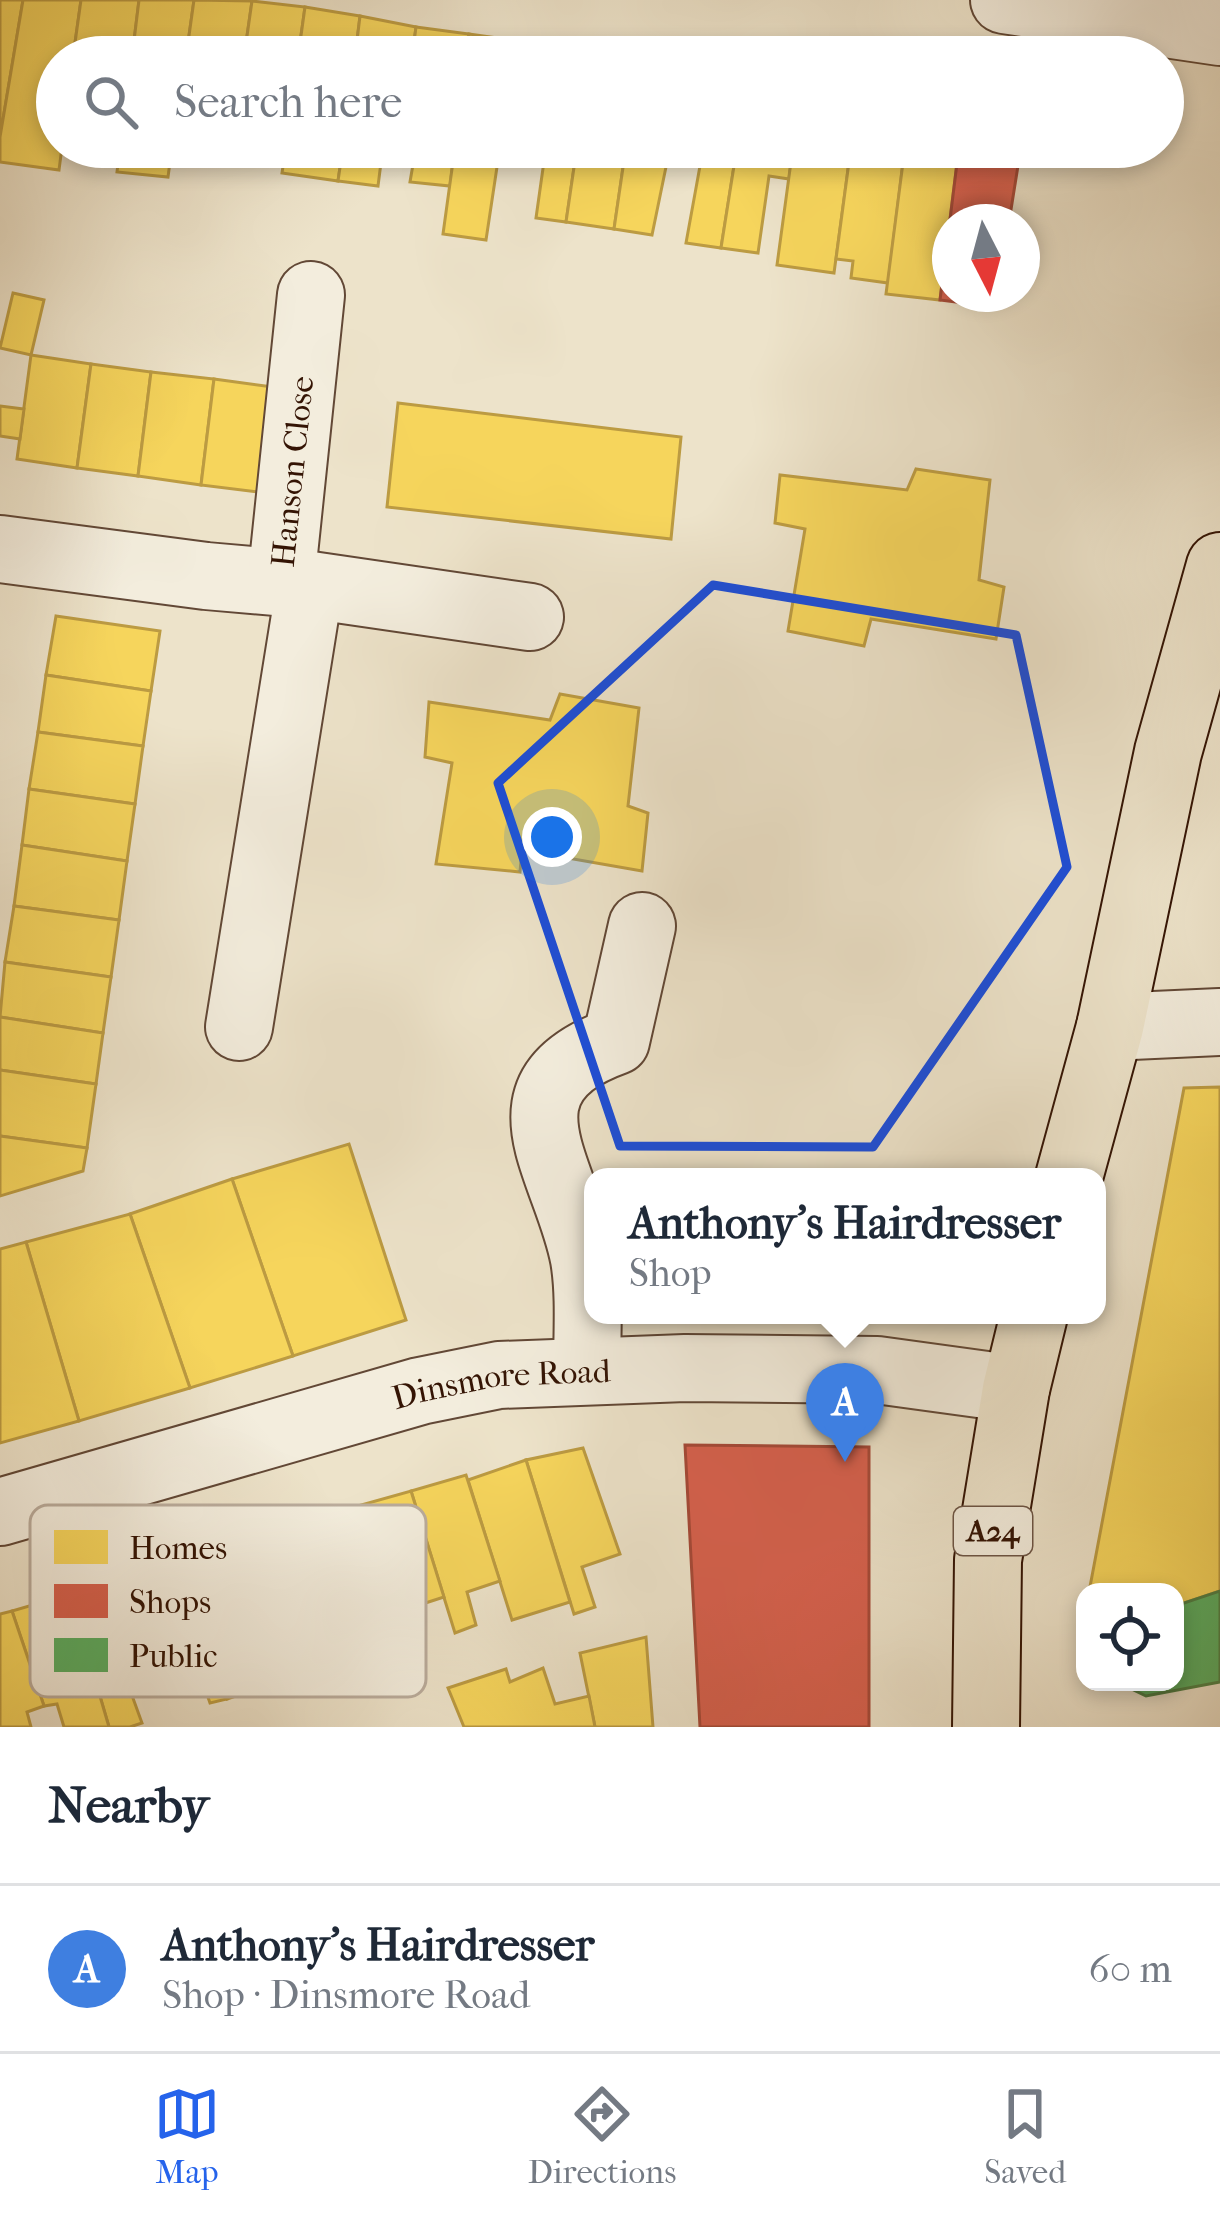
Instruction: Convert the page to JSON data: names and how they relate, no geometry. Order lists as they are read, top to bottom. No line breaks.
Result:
{"streets":{"highway":["A24"],"street":["Hanson Close","Dinsmore Road"]},"crossings":[["Dinsmore Road","A24"]],"legend":["Homes","Shops","Public"],"north":"bottom","page":{"search":"Search here","popup":["Anthony's Hairdresser","Shop"],"pins":"A","heading":"Nearby","list":[{"mark":"A","name":"Anthony's Hairdresser","note":"Shop · Dinsmore Road","value":"60 m"}],"nav":["Map","Directions","Saved"]}}
